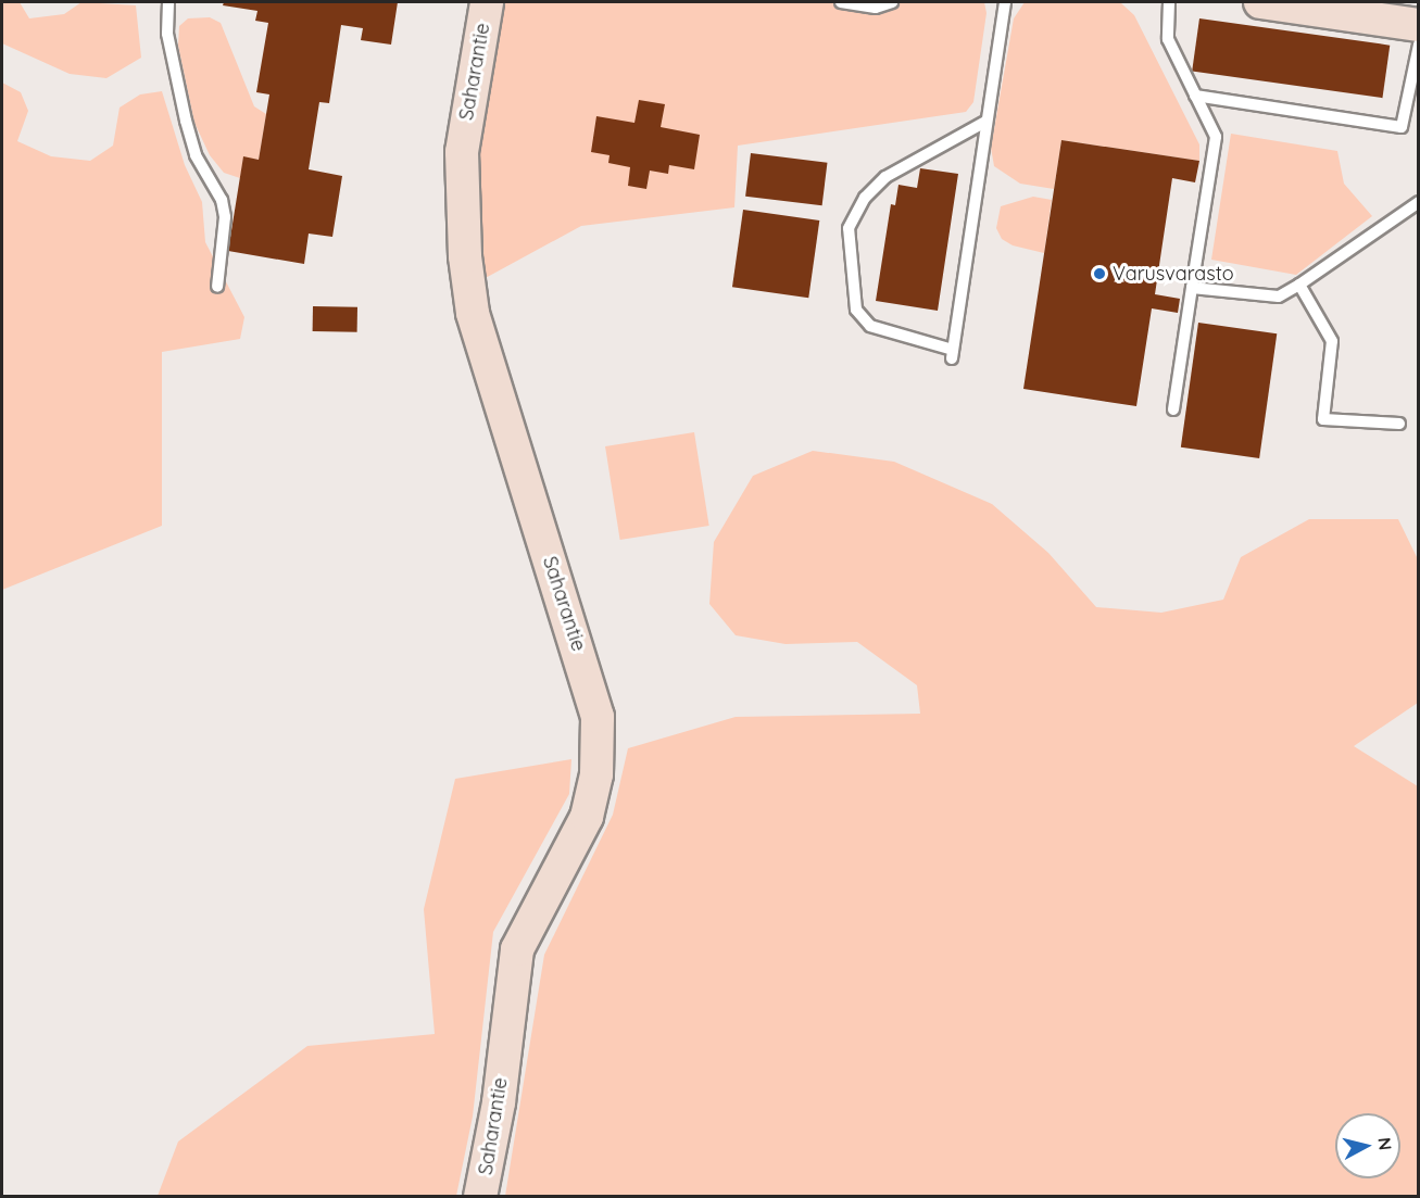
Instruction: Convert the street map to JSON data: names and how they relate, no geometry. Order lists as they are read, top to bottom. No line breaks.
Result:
{"streets":{"street":["Saharantie"]},"places":["Varusvarasto"],"north":"right"}
